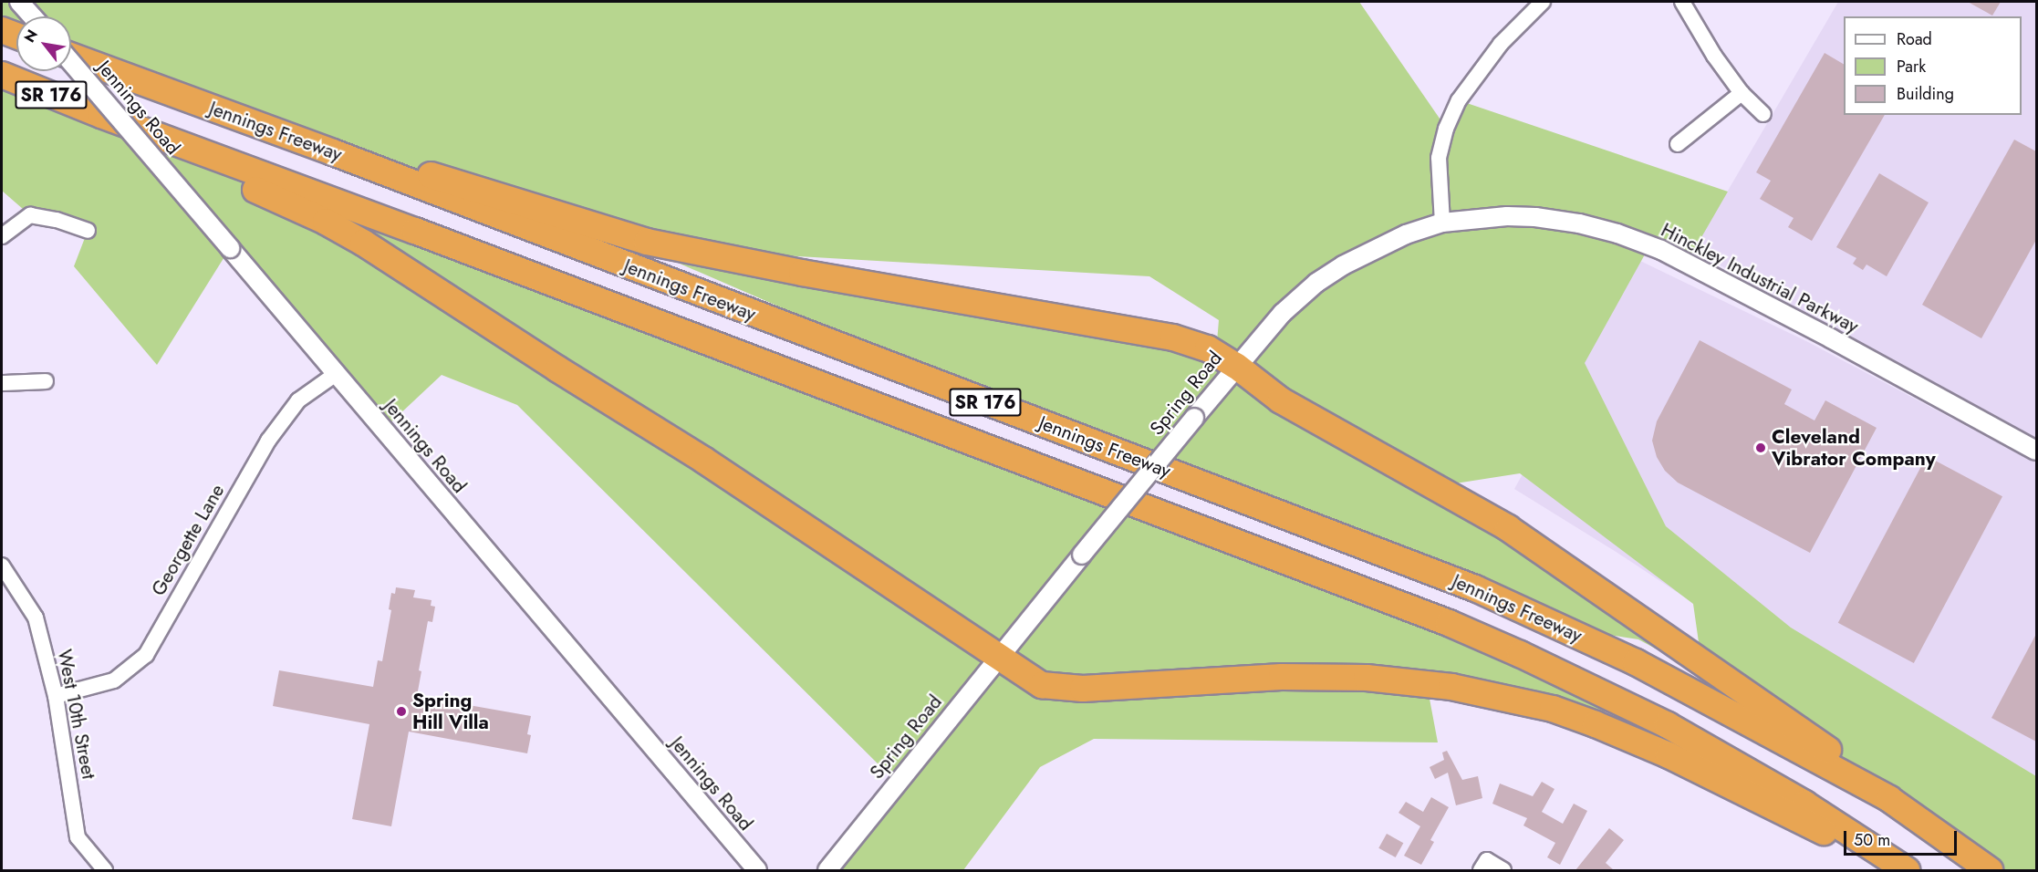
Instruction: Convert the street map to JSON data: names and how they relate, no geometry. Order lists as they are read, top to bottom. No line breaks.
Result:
{"streets":{"highway":["SR 176","Jennings Freeway"],"street":["Jennings Road","Hinckley Industrial Parkway","Spring Road","Georgette Lane","West 10th Street"]},"crossings":[["Jennings Road","Georgette Lane"],["Hinckley Industrial Parkway","Spring Road"],["Georgette Lane","West 10th Street"]],"places":["Cleveland Vibrator Company","Spring Hill Villa"],"legend":["Road","Park","Building"],"scale_bar":"50 m","north":"top left"}
